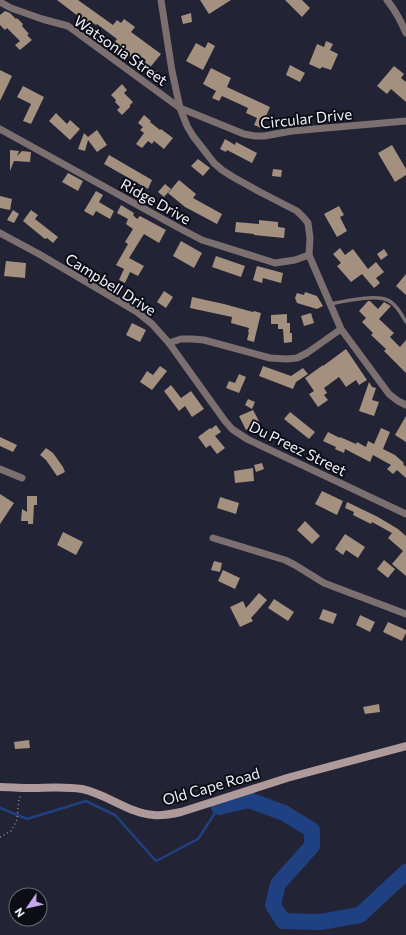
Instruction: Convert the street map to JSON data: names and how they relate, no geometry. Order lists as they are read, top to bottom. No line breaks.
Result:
{"streets":{"street":["Watsonia Street","Circular Drive","Ridge Drive","Campbell Drive","Du Preez Street","Old Cape Road"]},"crossings":[["Watsonia Street","Circular Drive"],["Campbell Drive","Du Preez Street"]],"north":"bottom left"}
